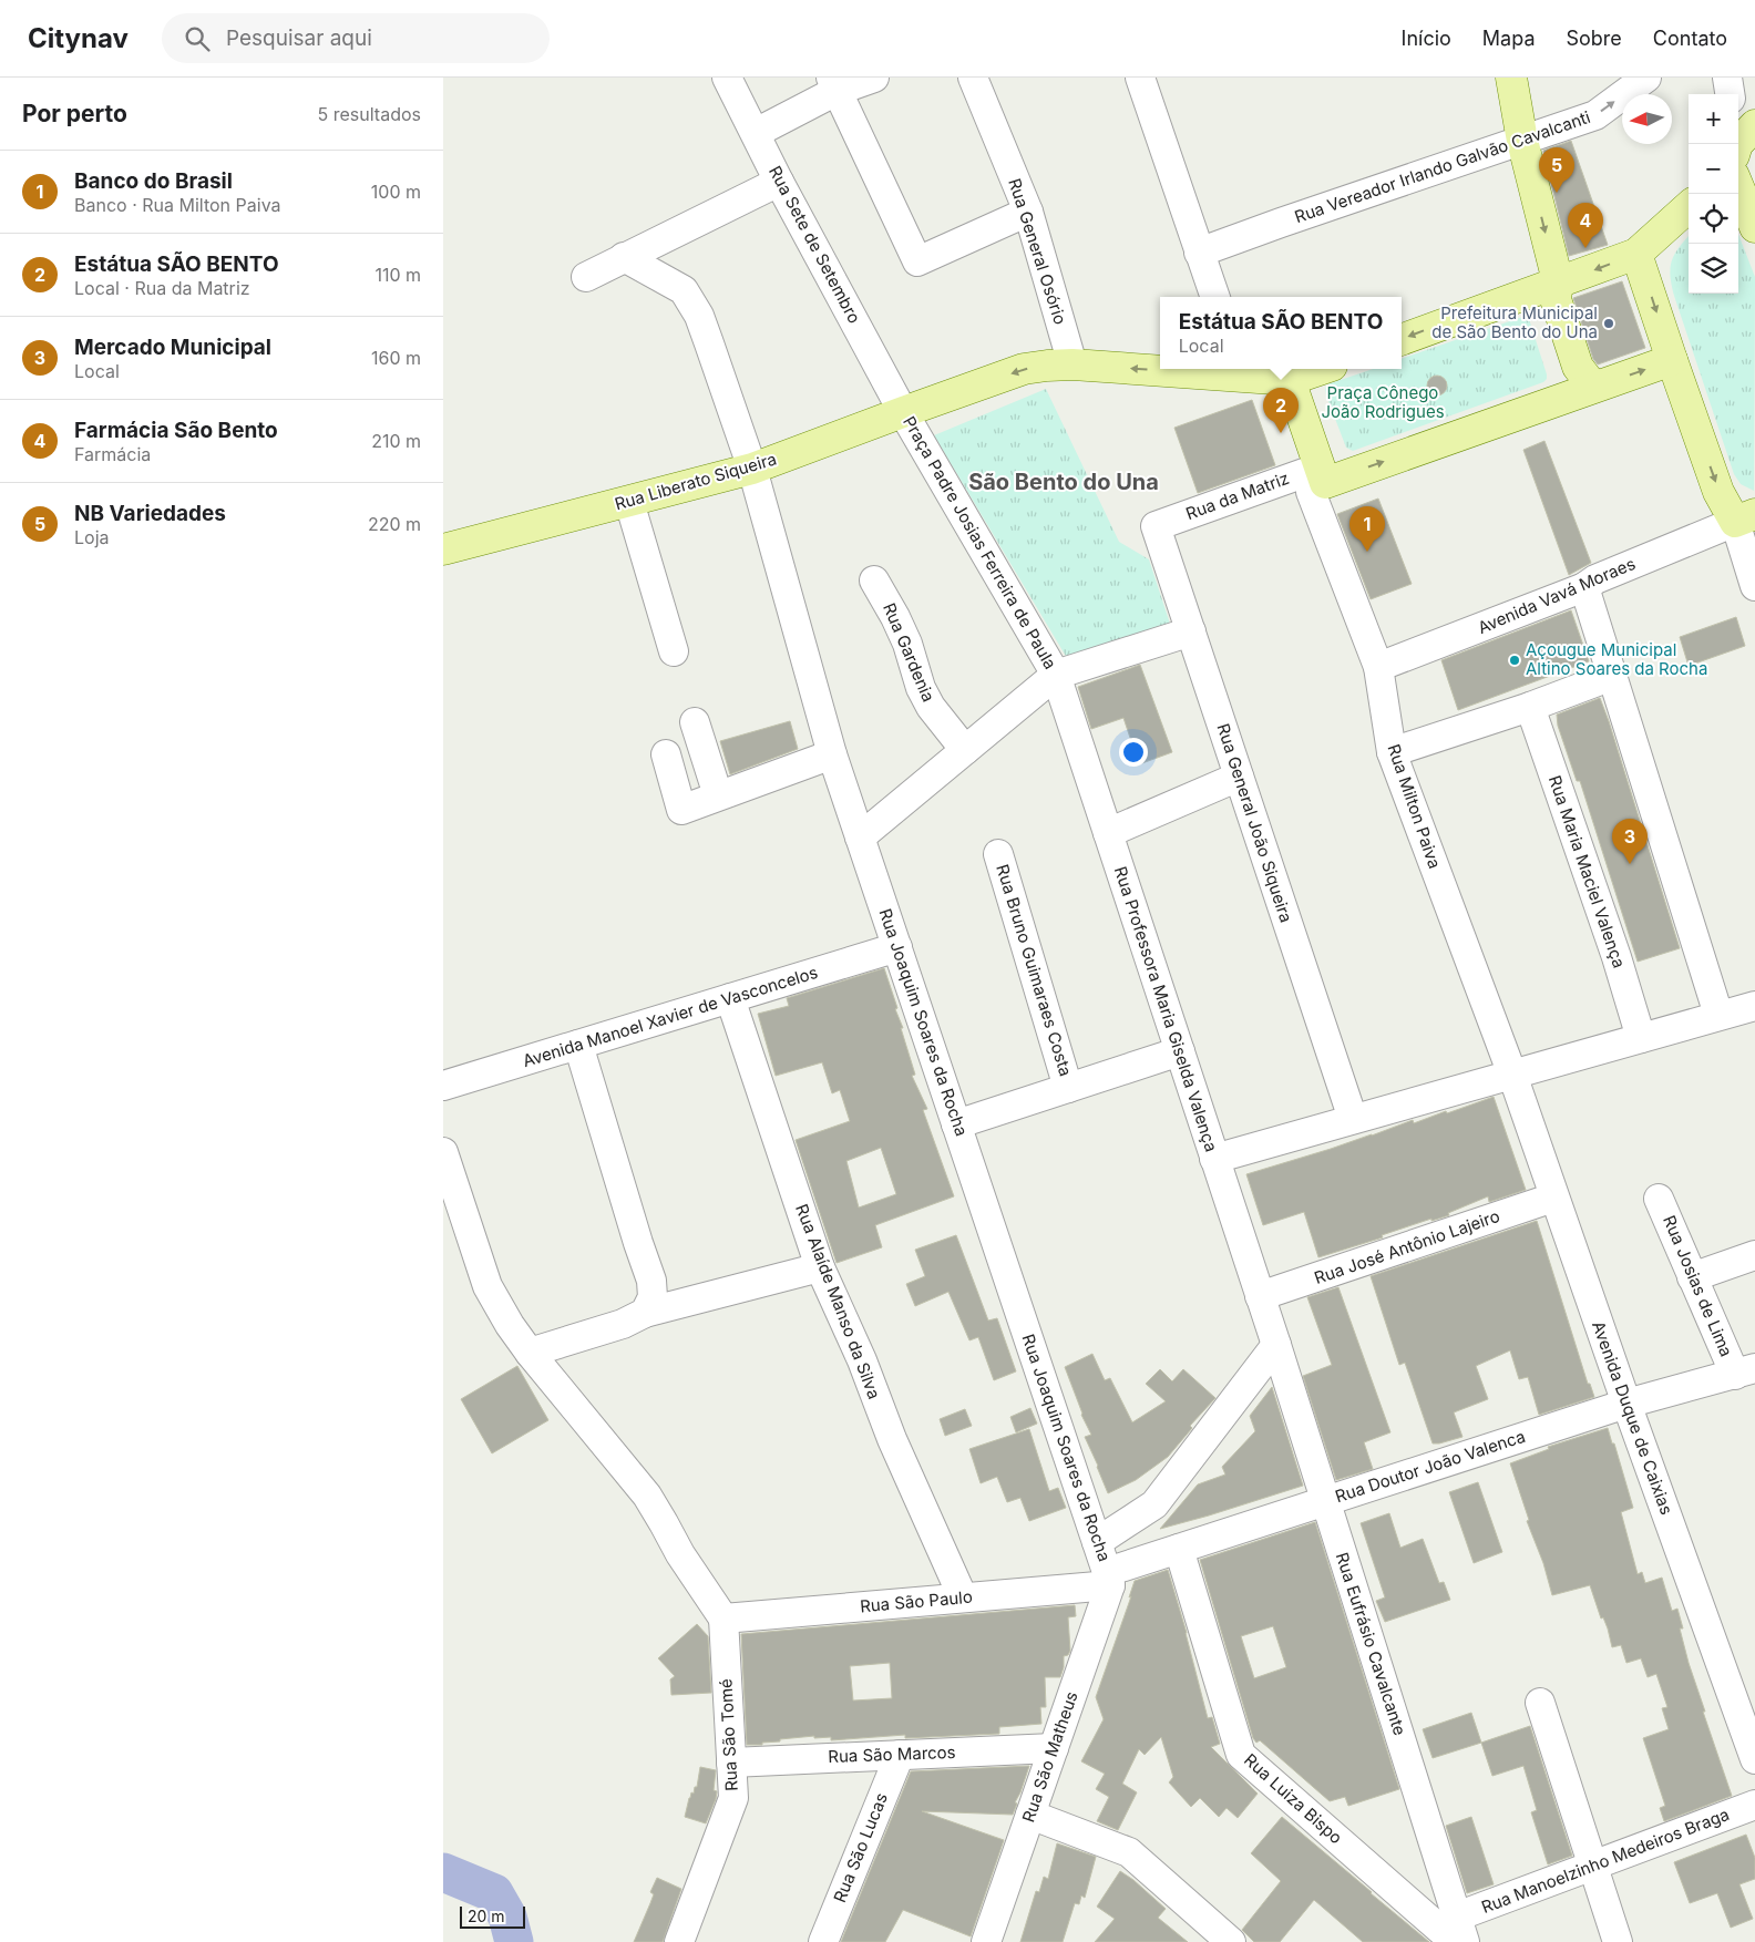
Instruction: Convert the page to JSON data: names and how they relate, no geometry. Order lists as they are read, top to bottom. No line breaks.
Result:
{"streets":{"main road":["Rua Liberato Siqueira","Praça Padre Josias Ferreira de Paula"],"street":["Rua Vereador Irlando Galvão Cavalcanti","Rua Sete de Setembro","Rua General Osório","Rua da Matriz","Avenida Vavá Moraes","Rua Gardenia","Rua Milton Paiva","Rua General João Siqueira","Rua Maria Maciel Valença","Rua Bruno Guimaraes Costa","Rua Professora Maria Giselda Valença","Avenida Manoel Xavier de Vasconcelos","Rua Joaquim Soares da Rocha","Rua José Antônio Lajeiro","Rua Josias de Lima","Rua Alaíde Manso da Silva","Avenida Duque de Caixias","Rua Doutor João Valenca","Rua São Paulo","Rua Eufrásio Cavalcante","Rua São Tomé","Rua São Marcos","Rua São Matheus","Rua Luiza Bispo","Rua São Lucas","Rua Manoelzinho Medeiros Braga"]},"crossings":[["Rua Sete de Setembro","Rua Liberato Siqueira"],["Rua Sete de Setembro","Praça Padre Josias Ferreira de Paula"],["Rua General Osório","Praça Padre Josias Ferreira de Paula"],["Rua Liberato Siqueira","Praça Padre Josias Ferreira de Paula"],["Rua Liberato Siqueira","Rua Joaquim Soares da Rocha"],["Rua da Matriz","Rua Milton Paiva"],["Rua da Matriz","Rua General João Siqueira"],["Praça Padre Josias Ferreira de Paula","Rua General João Siqueira"],["Praça Padre Josias Ferreira de Paula","Rua Professora Maria Giselda Valença"],["Avenida Vavá Moraes","Rua Milton Paiva"],["Rua Milton Paiva","Avenida Duque de Caixias"],["Rua Professora Maria Giselda Valença","Rua José Antônio Lajeiro"],["Rua Professora Maria Giselda Valença","Rua Eufrásio Cavalcante"],["Avenida Manoel Xavier de Vasconcelos","Rua Joaquim Soares da Rocha"],["Avenida Manoel Xavier de Vasconcelos","Rua Alaíde Manso da Silva"],["Rua Joaquim Soares da Rocha","Rua Doutor João Valenca"],["Rua Joaquim Soares da Rocha","Rua São Paulo"],["Rua Joaquim Soares da Rocha","Rua São Matheus"],["Rua José Antônio Lajeiro","Avenida Duque de Caixias"],["Rua Josias de Lima","Rua Doutor João Valenca"],["Rua Alaíde Manso da Silva","Rua São Paulo"],["Avenida Duque de Caixias","Rua Doutor João Valenca"],["Rua Doutor João Valenca","Rua São Paulo"],["Rua Doutor João Valenca","Rua Eufrásio Cavalcante"],["Rua Doutor João Valenca","Rua São Matheus"],["Rua Doutor João Valenca","Rua Luiza Bispo"],["Rua São Paulo","Rua São Tomé"],["Rua São Paulo","Rua São Matheus"],["Rua Eufrásio Cavalcante","Rua Luiza Bispo"],["Rua Eufrásio Cavalcante","Rua Manoelzinho Medeiros Braga"],["Rua São Tomé","Rua São Marcos"],["Rua São Marcos","Rua São Matheus"],["Rua São Marcos","Rua São Lucas"],["Rua Luiza Bispo","Rua Manoelzinho Medeiros Braga"]],"one_way":["Praça Padre Josias Ferreira de Paula"],"districts":["São Bento do Una"],"parks":["Praça Cônego João Rodrigues"],"places":["Prefeitura Municipal de São Bento do Una","Açougue Municipal Altino Soares da Rocha"],"scale_bar":"20 m","north":"left","page":{"header":"Citynav","search":"Pesquisar aqui","nav":["Início","Mapa","Sobre","Contato"],"heading":["Por perto","5 resultados"],"map_buttons":["+","−"],"pins":["5","4","2","1","3"],"list":[{"mark":"1","name":"Banco do Brasil","note":"Banco · Rua Milton Paiva","value":"100 m"},{"mark":"2","name":"Estátua SÃO BENTO","note":"Local · Rua da Matriz","value":"110 m"},{"mark":"3","name":"Mercado Municipal","note":"Local","value":"160 m"},{"mark":"4","name":"Farmácia São Bento","note":"Farmácia","value":"210 m"},{"mark":"5","name":"NB Variedades","note":"Loja","value":"220 m"}],"popup":["Estátua SÃO BENTO","Local"],"scale":"20 m"}}
